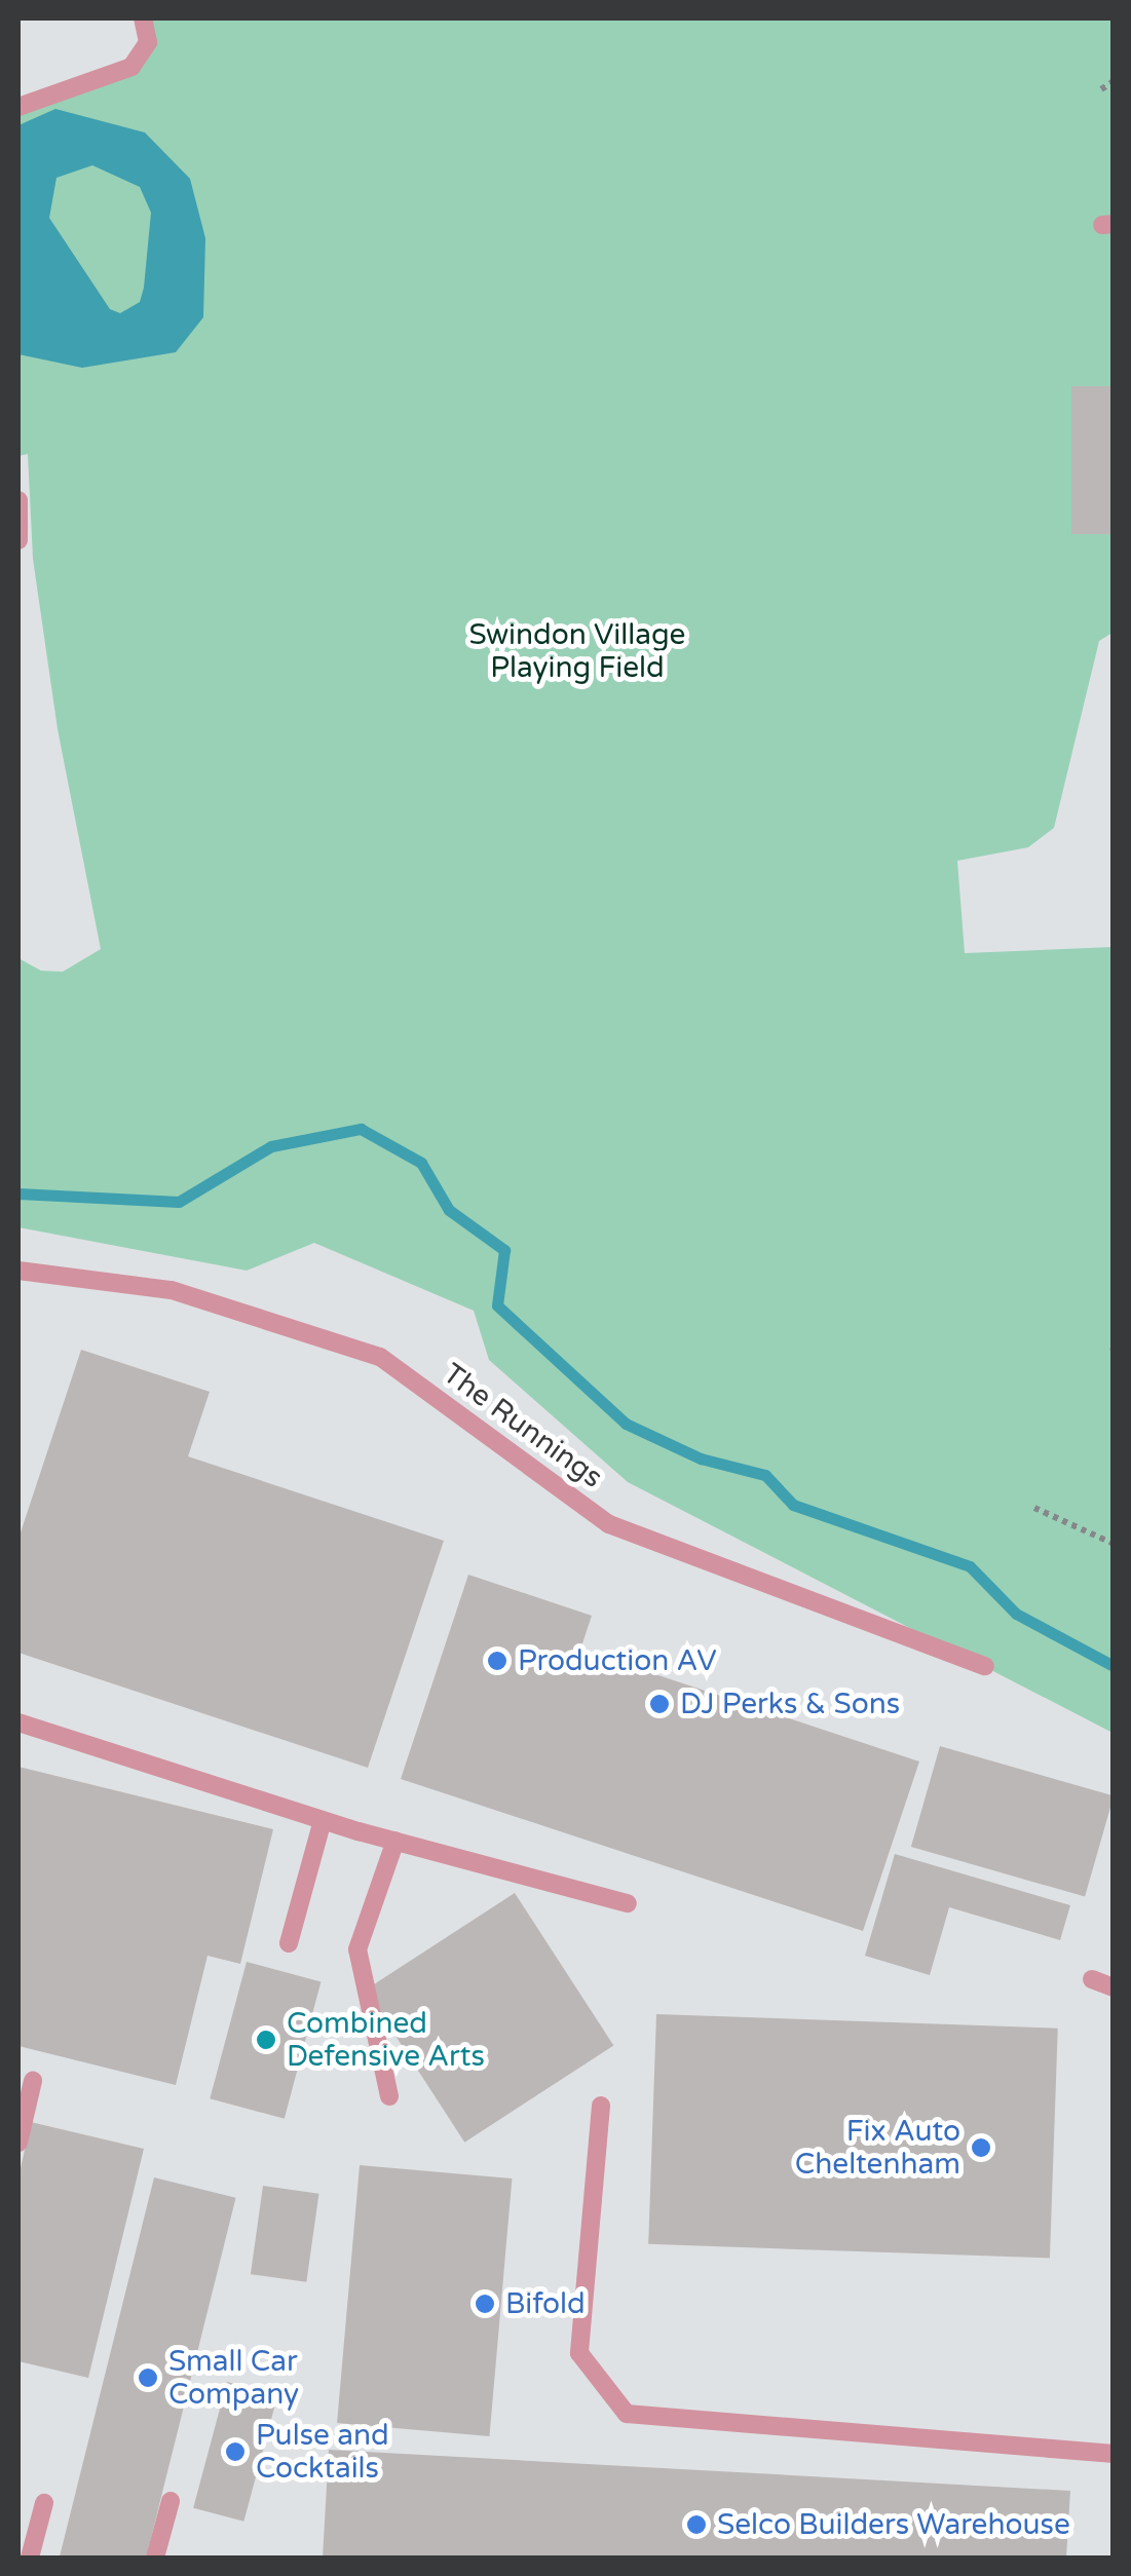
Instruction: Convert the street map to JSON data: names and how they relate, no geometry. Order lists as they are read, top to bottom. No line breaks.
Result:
{"streets":{"lane":["The Runnings"]},"parks":["Swindon Village Playing Field"],"places":["Production AV","DJ Perks & Sons","Combined Defensive Arts","Fix Auto Cheltenham","Bifold","Small Car Company","Pulse and Cocktails","Selco Builders Warehouse"]}
